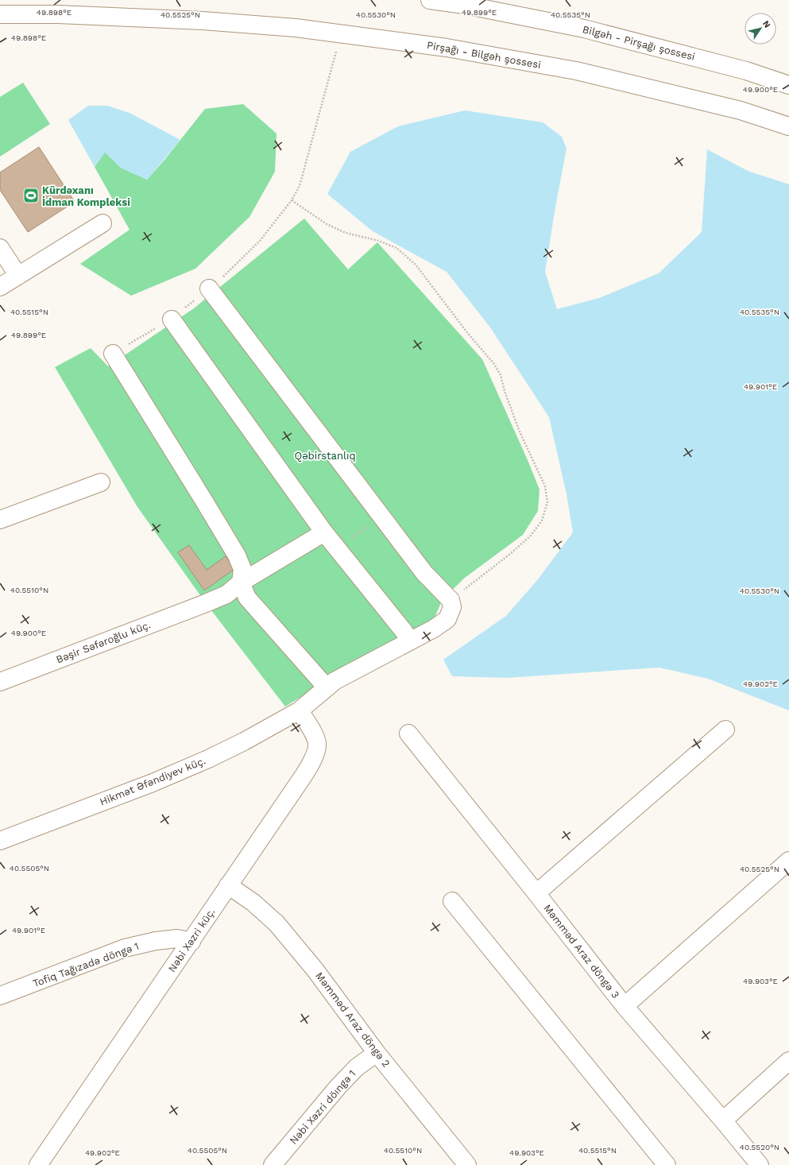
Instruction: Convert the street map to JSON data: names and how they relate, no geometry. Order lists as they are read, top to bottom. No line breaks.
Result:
{"streets":{"main road":["Bilgəh - Pirşağı şossesi","Pirşağı - Bilgəh şossesi","Bəşir Səfəroğlu küç.","Hikmət Əfəndiyev küç.","Nəbi Xəzri küç.","Məmməd Araz döngə 3","Tofiq Tağızadə döngə 1","Məmməd Araz döngə 2","Nəbi Xəzri döıngə 1"]},"crossings":[["Hikmət Əfəndiyev küç.","Nəbi Xəzri küç."],["Nəbi Xəzri küç.","Tofiq Tağızadə döngə 1"],["Nəbi Xəzri küç.","Məmməd Araz döngə 2"],["Məmməd Araz döngə 2","Nəbi Xəzri döıngə 1"]],"parks":["Qəbirstanlıq"],"places":{"sports":["Kürdəxanı İdman Kompleksi"]},"north":"top right","coordinates":["49.898°E","49.899°E","40.5525°N","40.5530°N","40.5535°N","49.900°E","40.5515°N","49.901°E","40.5510°N","49.902°E","40.5505°N","49.903°E","40.5520°N"]}
